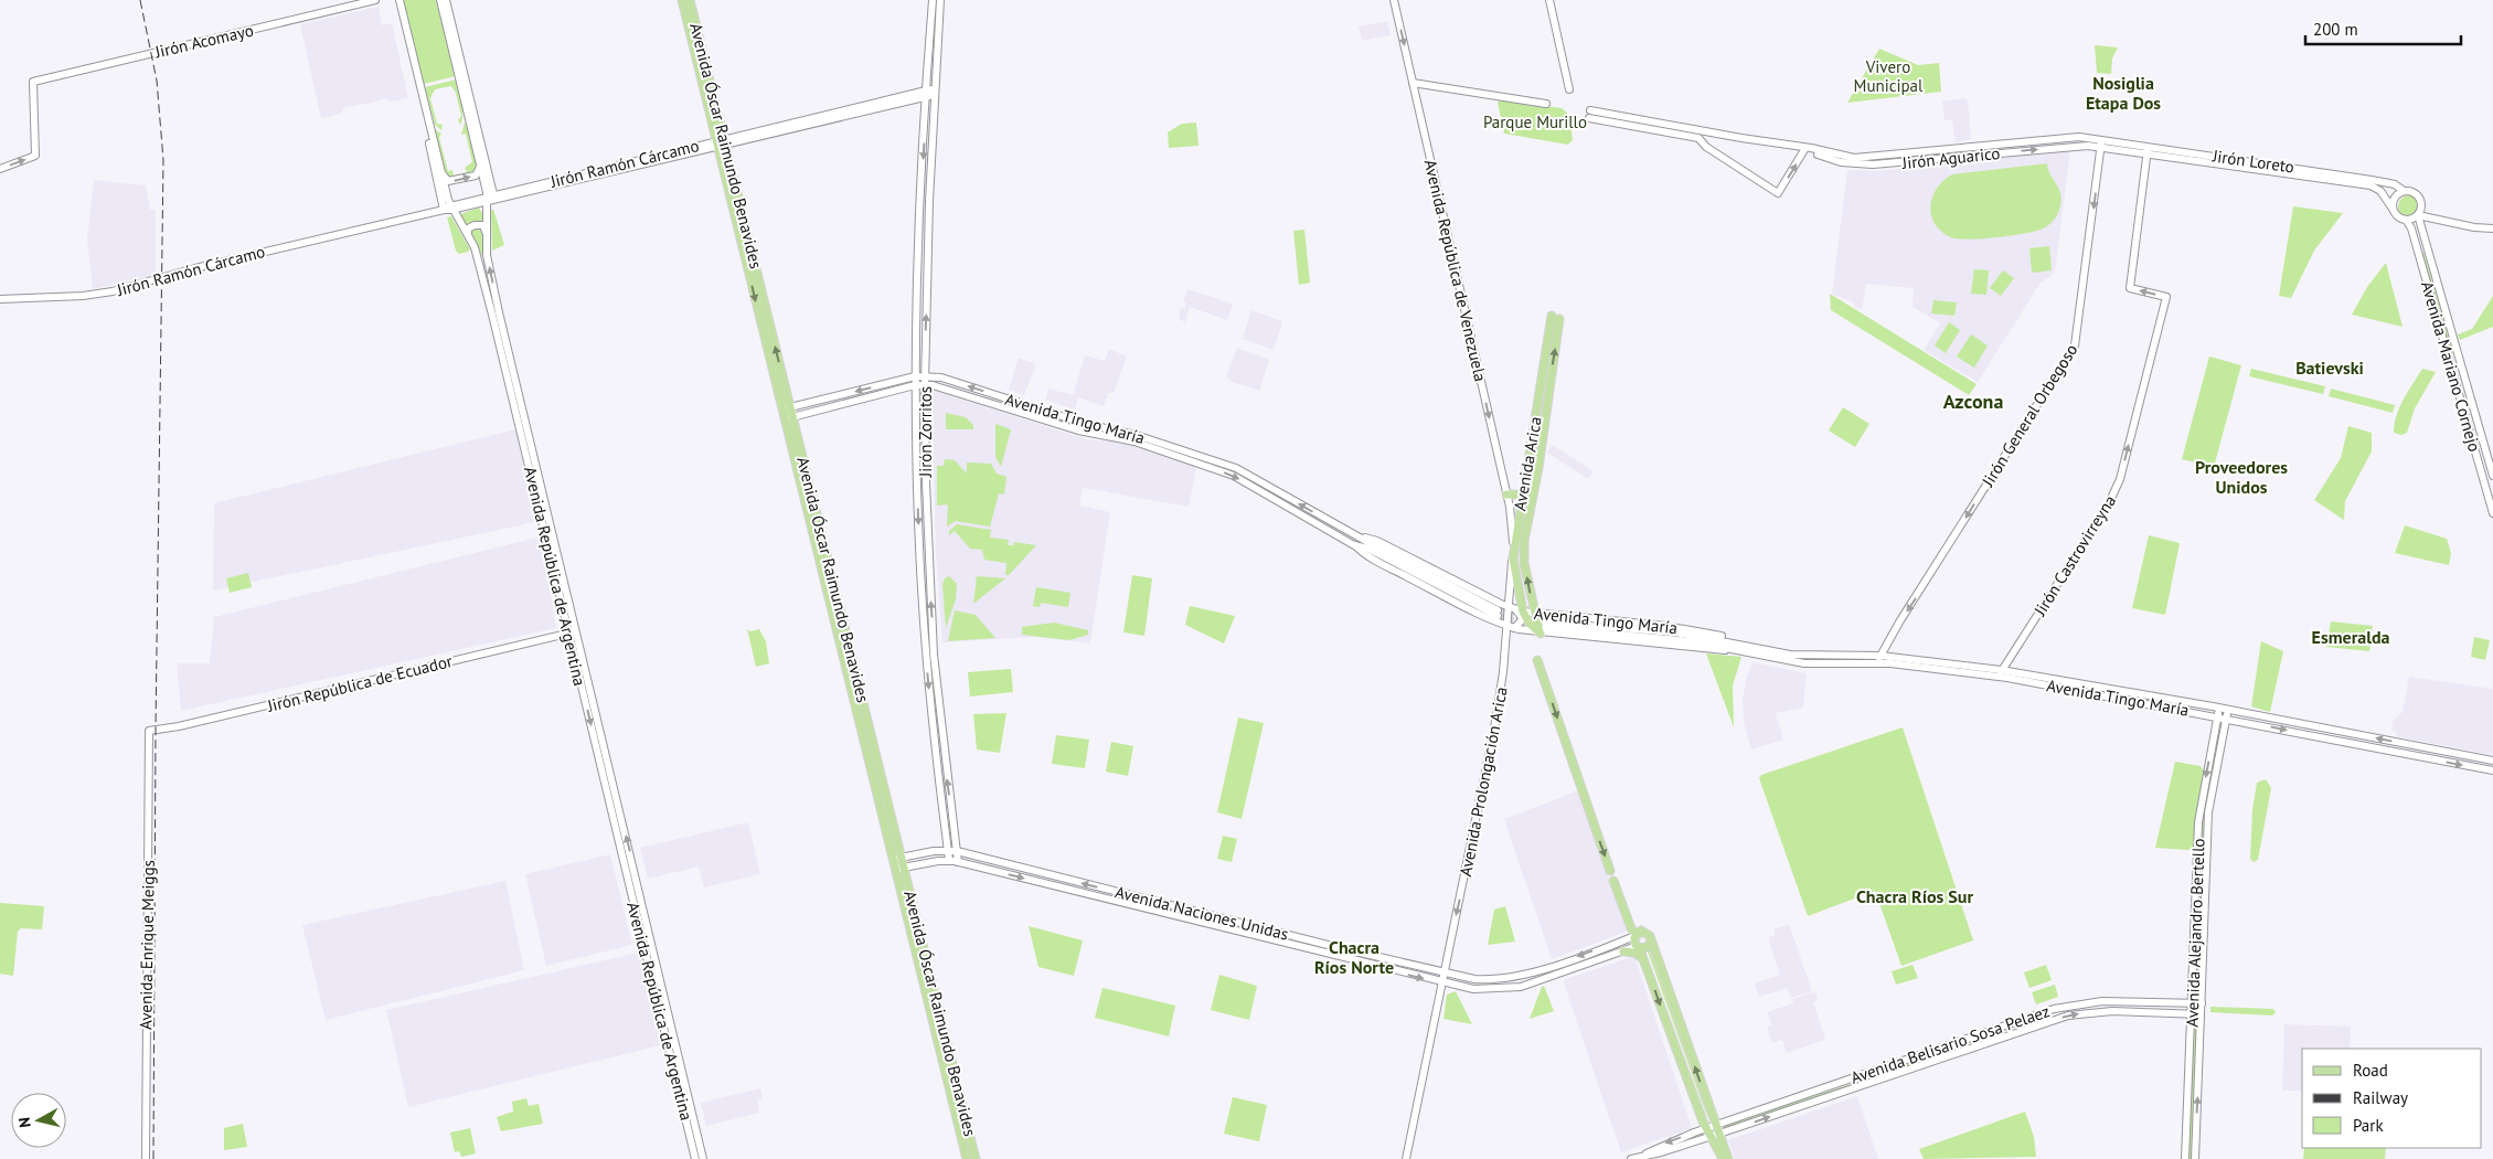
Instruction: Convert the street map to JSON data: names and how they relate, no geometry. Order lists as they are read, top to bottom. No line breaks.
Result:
{"streets":{"main road":["Jirón Acomayo","Avenida Óscar Raimundo Benavides","Jirón Aguarico","Jirón Loreto","Jirón Ramón Cárcamo","Avenida República de Venezuela","Avenida Mariano Cornejo","Jirón General Orbegoso","Avenida Tingo María","Jirón Zorritos","Avenida Arica","Jirón Castrovirreyna","Avenida República de Argentina","Jirón República de Ecuador","Avenida Prolongación Arica","Avenida Naciones Unidas","Avenida Alejandro Bertello","Avenida Enrique Meiggs","Avenida Belisario Sosa Pelaez"]},"crossings":[["Avenida Óscar Raimundo Benavides","Jirón Ramón Cárcamo"],["Avenida Óscar Raimundo Benavides","Avenida Tingo María"],["Avenida Óscar Raimundo Benavides","Avenida Naciones Unidas"],["Jirón Aguarico","Jirón Loreto"],["Jirón Aguarico","Jirón General Orbegoso"],["Jirón Loreto","Avenida Mariano Cornejo"],["Jirón Loreto","Jirón General Orbegoso"],["Jirón Loreto","Jirón Castrovirreyna"],["Jirón Ramón Cárcamo","Jirón Zorritos"],["Jirón Ramón Cárcamo","Avenida República de Argentina"],["Avenida República de Venezuela","Avenida Arica"],["Jirón General Orbegoso","Avenida Tingo María"],["Avenida Tingo María","Jirón Zorritos"],["Avenida Tingo María","Avenida Arica"],["Avenida Tingo María","Jirón Castrovirreyna"],["Avenida Tingo María","Avenida Prolongación Arica"],["Avenida Tingo María","Avenida Alejandro Bertello"],["Jirón Zorritos","Avenida Naciones Unidas"],["Avenida Arica","Avenida Prolongación Arica"],["Avenida República de Argentina","Jirón República de Ecuador"],["Jirón República de Ecuador","Avenida Enrique Meiggs"],["Avenida Prolongación Arica","Avenida Naciones Unidas"],["Avenida Alejandro Bertello","Avenida Belisario Sosa Pelaez"]],"one_way":["Jirón Acomayo","Avenida República de Venezuela","Jirón General Orbegoso","Jirón Castrovirreyna","Avenida Prolongación Arica"],"districts":["Nosiglia Etapa Dos","Batievski","Azcona","Proveedores Unidos","Esmeralda","Chacra Ríos Sur","Chacra Ríos Norte"],"parks":["Vivero Municipal","Parque Murillo"],"legend":["Road","Railway","Park"],"scale_bar":"200 m","north":"left"}
